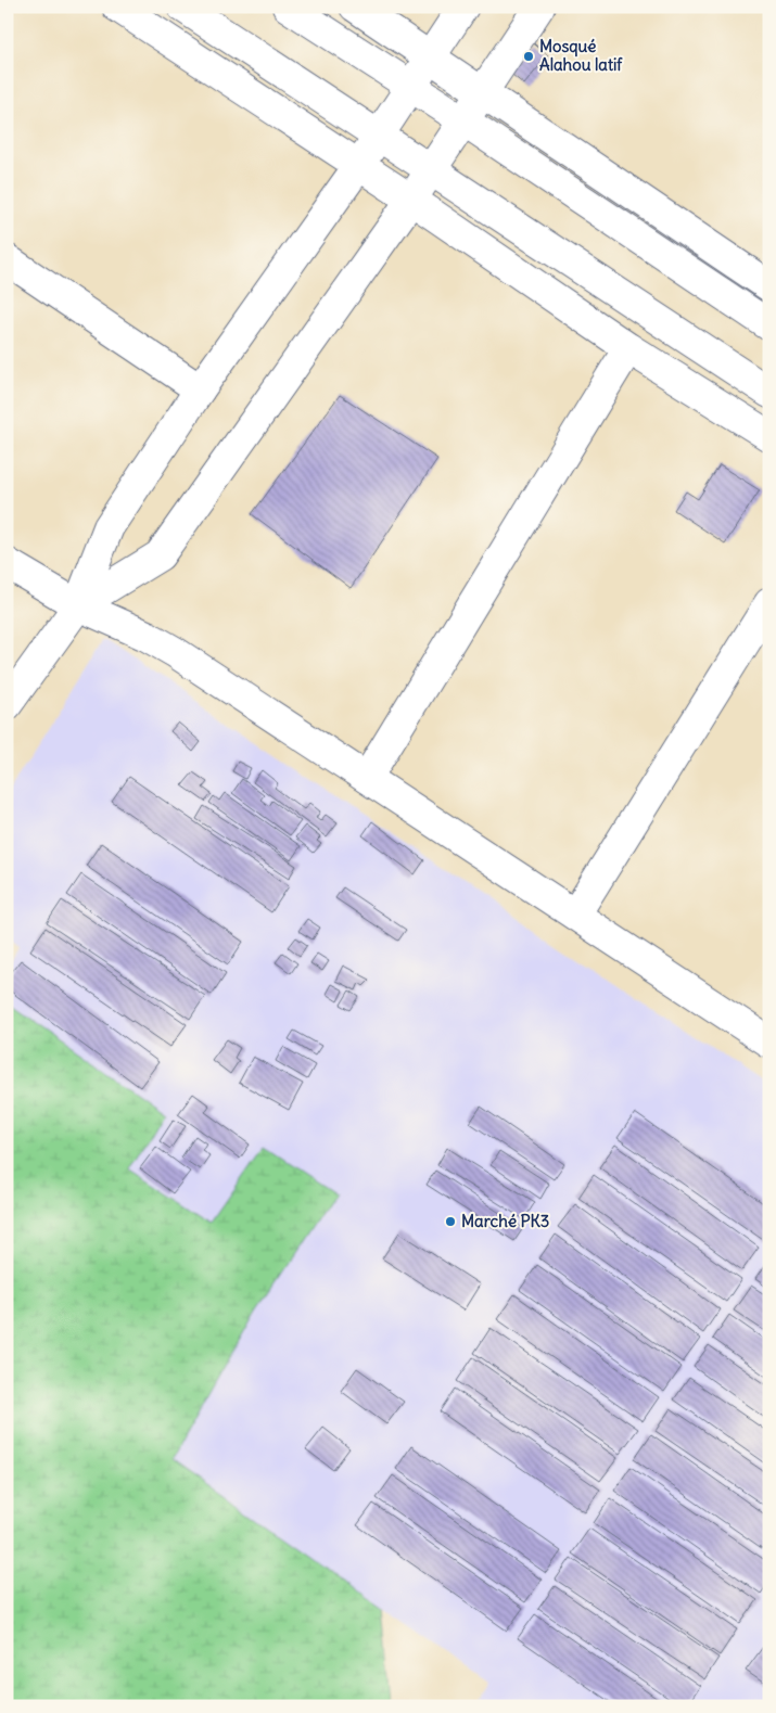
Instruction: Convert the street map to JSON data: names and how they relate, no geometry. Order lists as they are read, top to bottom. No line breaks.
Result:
{"places":["Mosqué Alahou latif","Marché PK3"]}
